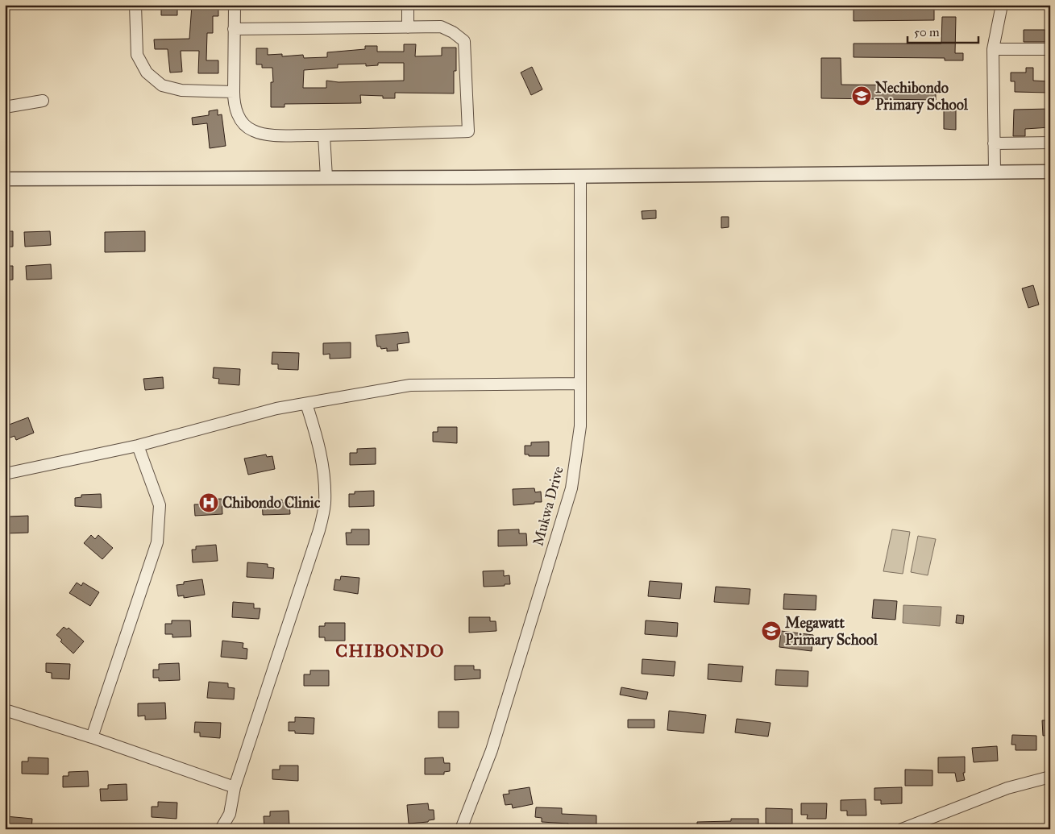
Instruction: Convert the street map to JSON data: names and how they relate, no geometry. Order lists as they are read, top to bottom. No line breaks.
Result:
{"streets":{"street":["Mukwa Drive"]},"districts":["CHIBONDO"],"places":{"school or university":["Nechibondo Primary School","Megawatt Primary School"],"hospital":["Chibondo Clinic"]},"scale_bar":"50 m"}
